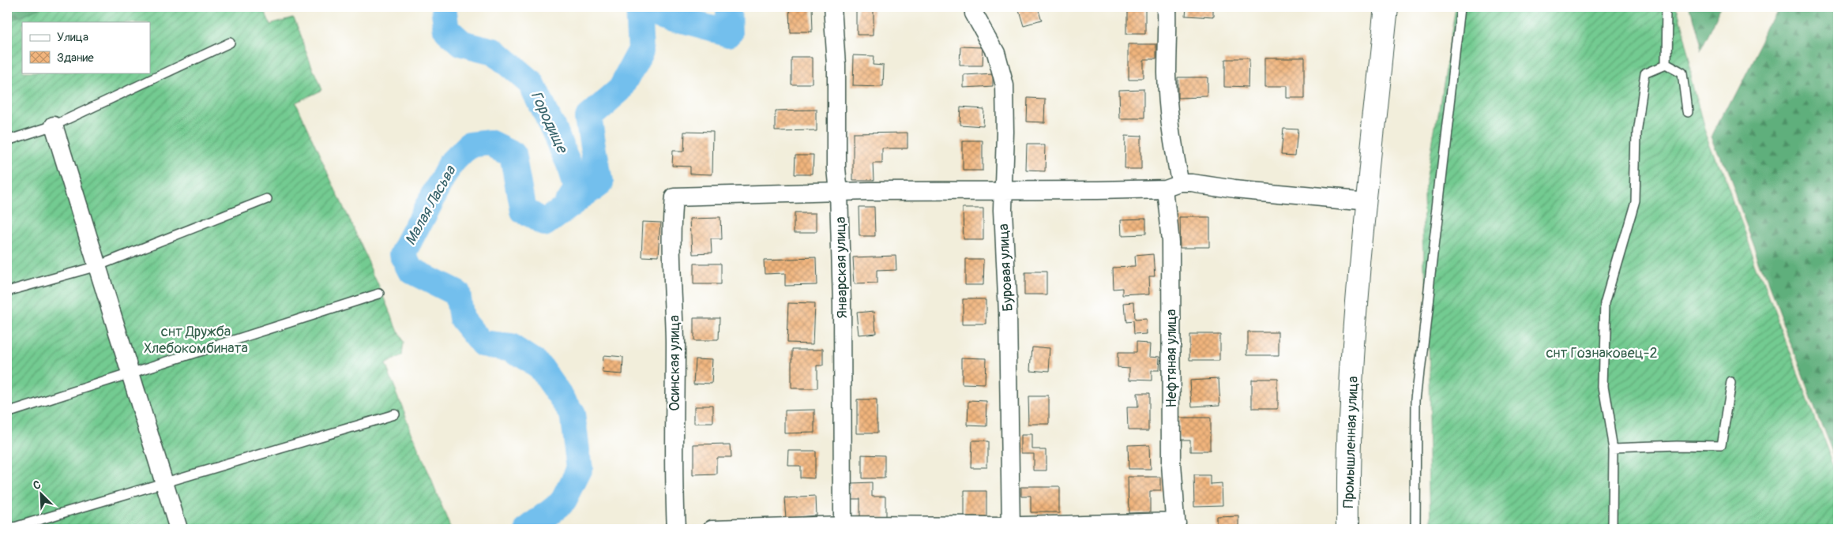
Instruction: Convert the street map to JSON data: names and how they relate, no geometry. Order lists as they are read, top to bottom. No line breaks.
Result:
{"streets":{"main road":["Промышленная улица"],"street":["Январская улица","Буровая улица","Нефтяная улица","Осинская улица"]},"crossings":[["Январская улица","Осинская улица"]],"water":["Городище","Малая Ласьва"],"parks":["снт Дружба Хлебокомбината","снт Гознаковец-2"],"legend":["Улица","Здание"],"north":"top left"}
